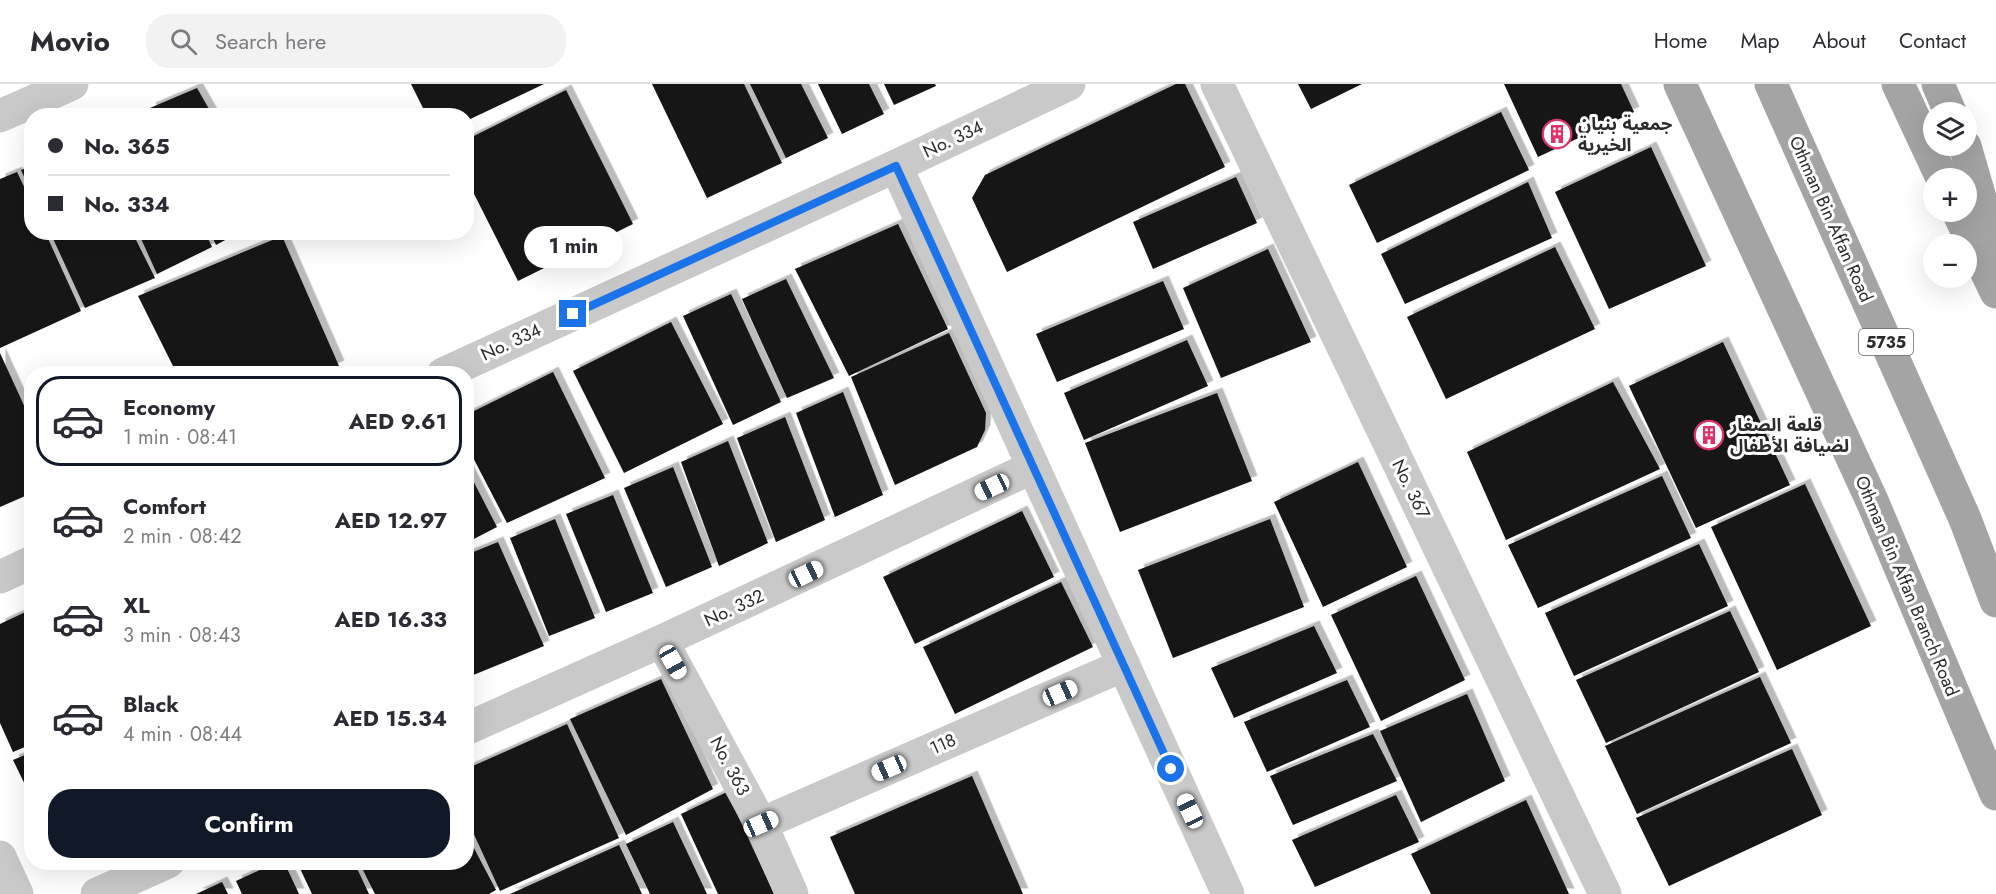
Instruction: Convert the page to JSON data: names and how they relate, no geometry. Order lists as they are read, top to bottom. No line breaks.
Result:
{"streets":{"main road":["Othman Bin Affan Road","5735","Othman Bin Affan Branch Road"],"street":["No. 334","No. 367","No. 332","118","No. 363"]},"crossings":[["No. 332","No. 363"],["118","No. 363"]],"places":{"building":["جمعية بنيان الخيرية","قلعة الصغار لضيافة الأطفال"]},"page":{"header":"Movio","search":"Search here","nav":["Home","Map","About","Contact"],"map_buttons":["+","−"],"banner":["No. 365","No. 334"],"bubble":"1 min","list":[{"name":"Economy","note":"1 min · 08:41","value":"AED 9.61"},{"name":"Comfort","note":"2 min · 08:42","value":"AED 12.97"},{"name":"XL","note":"3 min · 08:43","value":"AED 16.33"},{"name":"Black","note":"4 min · 08:44","value":"AED 15.34"}],"buttons":"Confirm"}}
